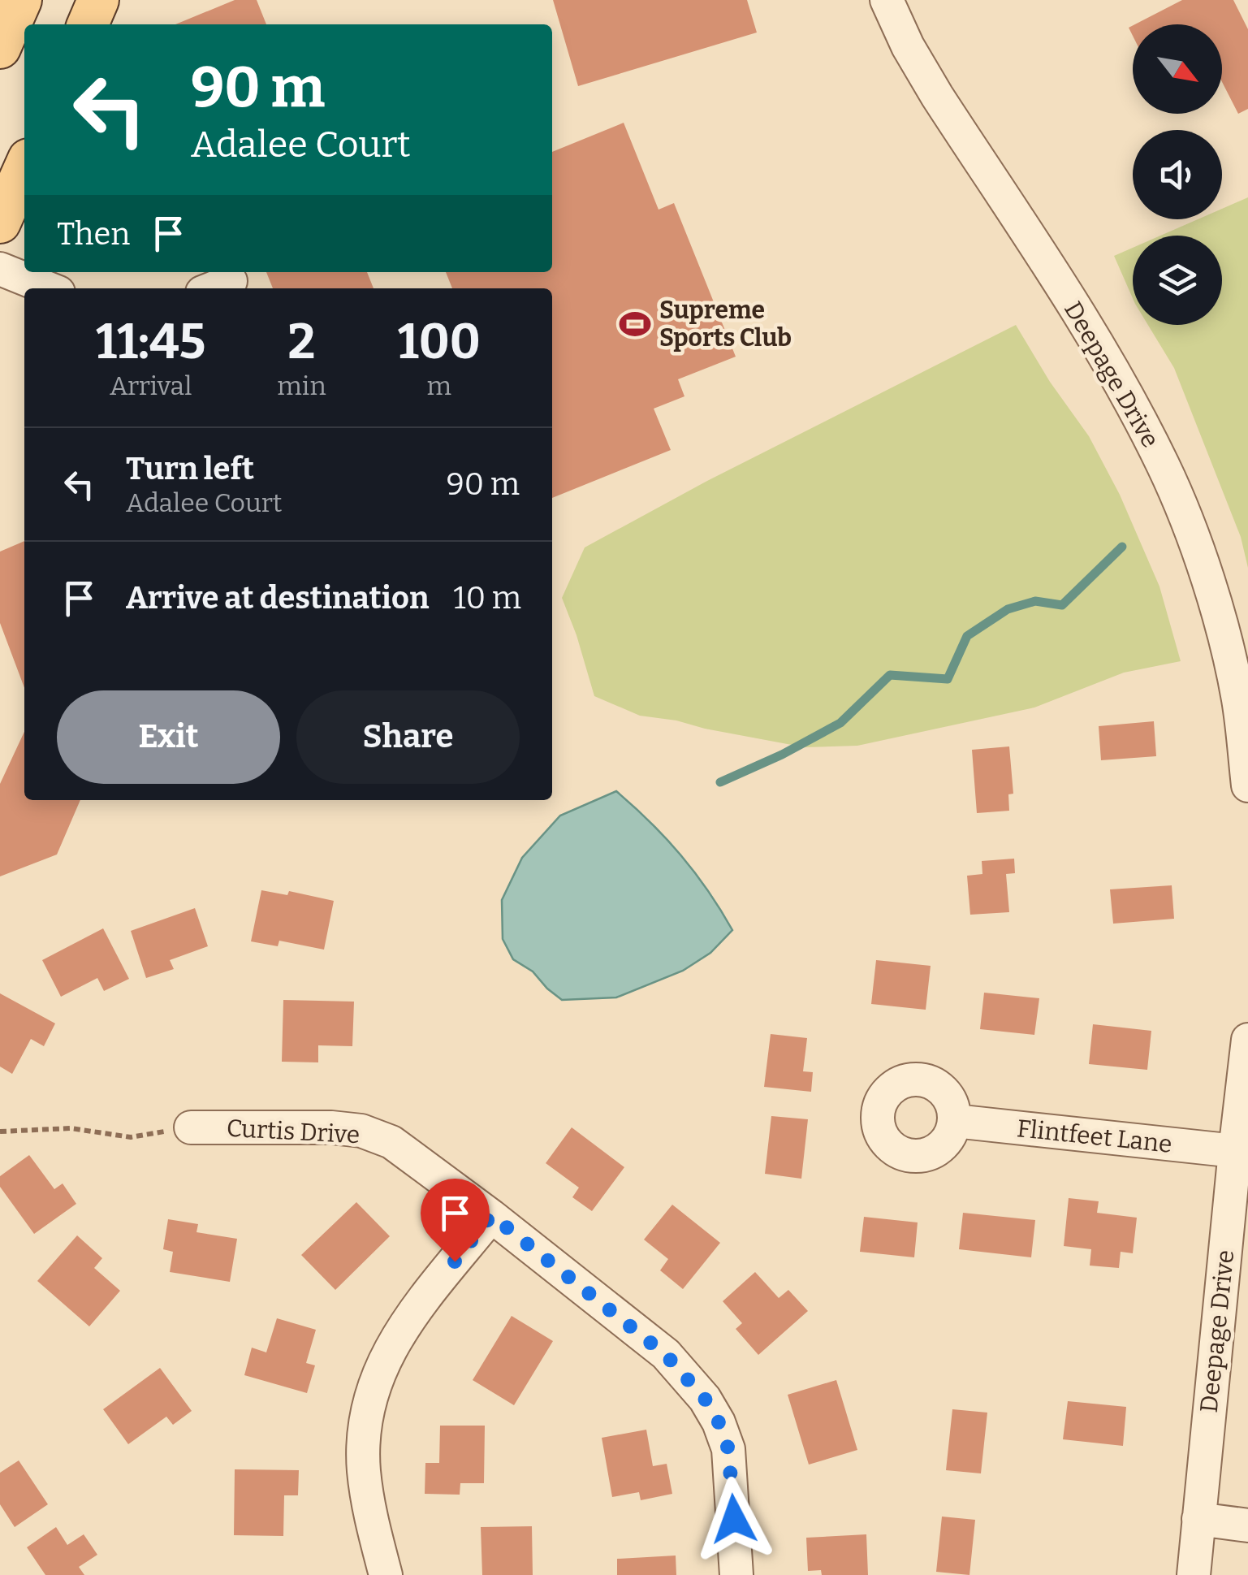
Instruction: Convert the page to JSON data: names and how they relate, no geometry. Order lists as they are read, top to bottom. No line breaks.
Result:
{"streets":{"street":["Deepage Drive","Curtis Drive","Flintfeet Lane"]},"crossings":[["Deepage Drive","Flintfeet Lane"]],"places":{"sports":["Supreme Sports Club"]},"north":"bottom right","page":{"turn":["90 m","Adalee Court"],"then":"Then","eta":["11:45","Arrival","2","min","100","m"],"list":[{"name":"Turn left","note":"Adalee Court","value":"90 m"},{"name":"Arrive at destination","value":"10 m"}],"buttons":["Exit","Share"]}}
